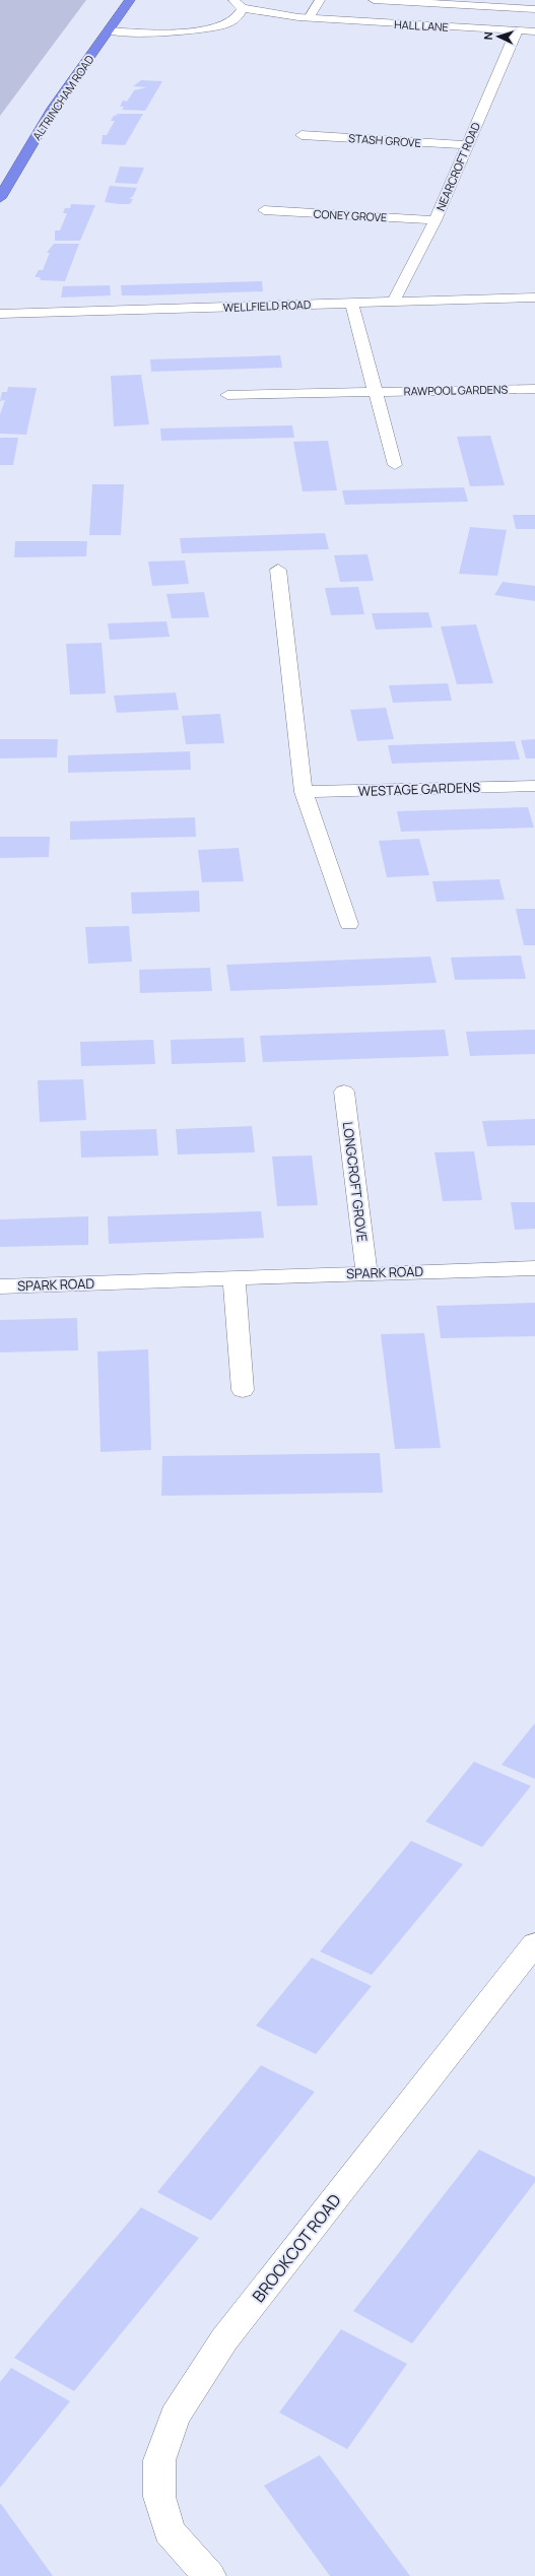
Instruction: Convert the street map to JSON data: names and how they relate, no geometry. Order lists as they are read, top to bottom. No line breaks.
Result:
{"streets":{"highway":["ALTRINCHAM ROAD"],"street":["HALL LANE","STASH GROVE","NEARCROFT ROAD","CONEY GROVE","WELLFIELD ROAD","RAWPOOL GARDENS","WESTAGE GARDENS","LONGCROFT GROVE","SPARK ROAD","BROOKCOT ROAD"]},"crossings":[["HALL LANE","ALTRINCHAM ROAD"],["HALL LANE","NEARCROFT ROAD"],["STASH GROVE","NEARCROFT ROAD"],["NEARCROFT ROAD","CONEY GROVE"],["NEARCROFT ROAD","WELLFIELD ROAD"],["LONGCROFT GROVE","SPARK ROAD"]],"north":"left"}
